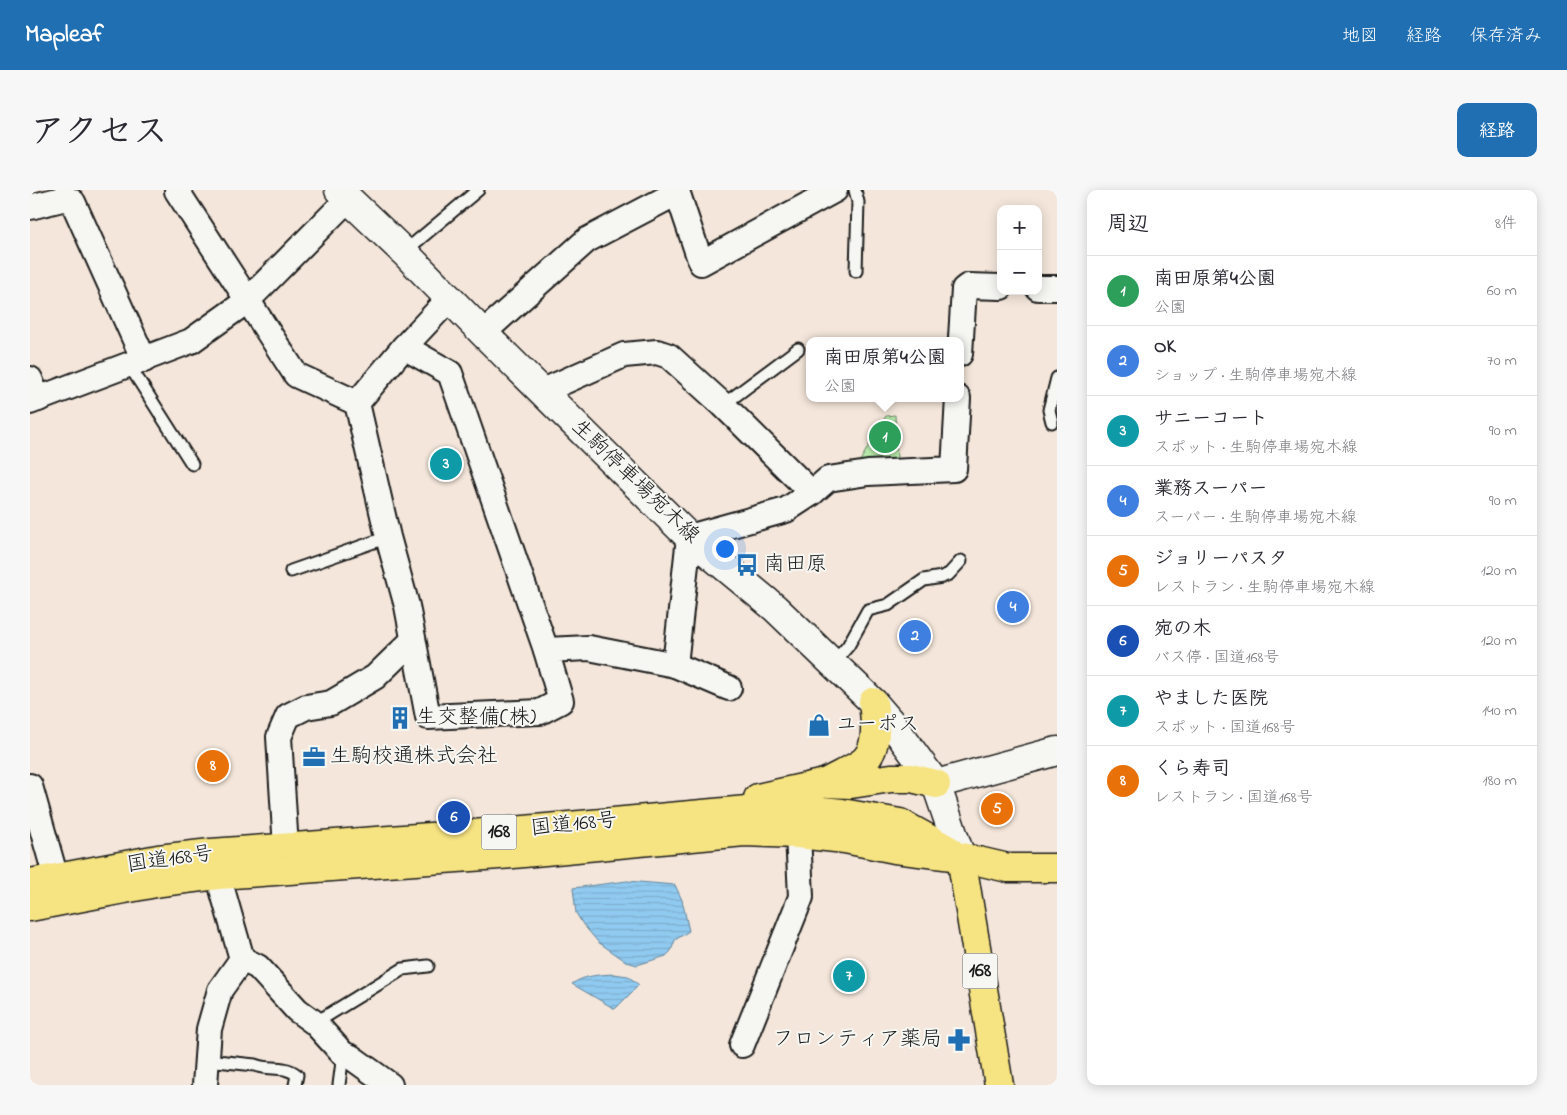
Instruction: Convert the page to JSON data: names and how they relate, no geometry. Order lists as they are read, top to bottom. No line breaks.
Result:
{"streets":{"highway":["国道168号","168"],"main road":["生駒停車場宛木線"]},"crossings":[["生駒停車場宛木線","国道168号"],["生駒停車場宛木線","168"],["国道168号","168"]],"places":{"bus stop":["南田原"],"building":["生交整備(株)"],"shop":["ユーポス"],"office":["生駒校通株式会社"],"pharmacy":["フロンティア薬局"]},"page":{"header":"Mapleaf","nav":["地図","経路","保存済み"],"title":"アクセス","buttons":"経路","heading":["周辺","8件"],"map_buttons":["+","−"],"list":[{"mark":"1","name":"南田原第4公園","note":"公園","value":"60 m"},{"mark":"2","name":"OK","note":"ショップ · 生駒停車場宛木線","value":"70 m"},{"mark":"3","name":"サニーコート","note":"スポット · 生駒停車場宛木線","value":"90 m"},{"mark":"4","name":"業務スーパー","note":"スーパー · 生駒停車場宛木線","value":"90 m"},{"mark":"5","name":"ジョリーパスタ","note":"レストラン · 生駒停車場宛木線","value":"120 m"},{"mark":"6","name":"宛の木","note":"バス停 · 国道168号","value":"120 m"},{"mark":"7","name":"やました医院","note":"スポット · 国道168号","value":"140 m"},{"mark":"8","name":"くら寿司","note":"レストラン · 国道168号","value":"180 m"}],"popup":["南田原第4公園","公園"],"pins":["1","3","4","2","8","5","6","7"]}}
